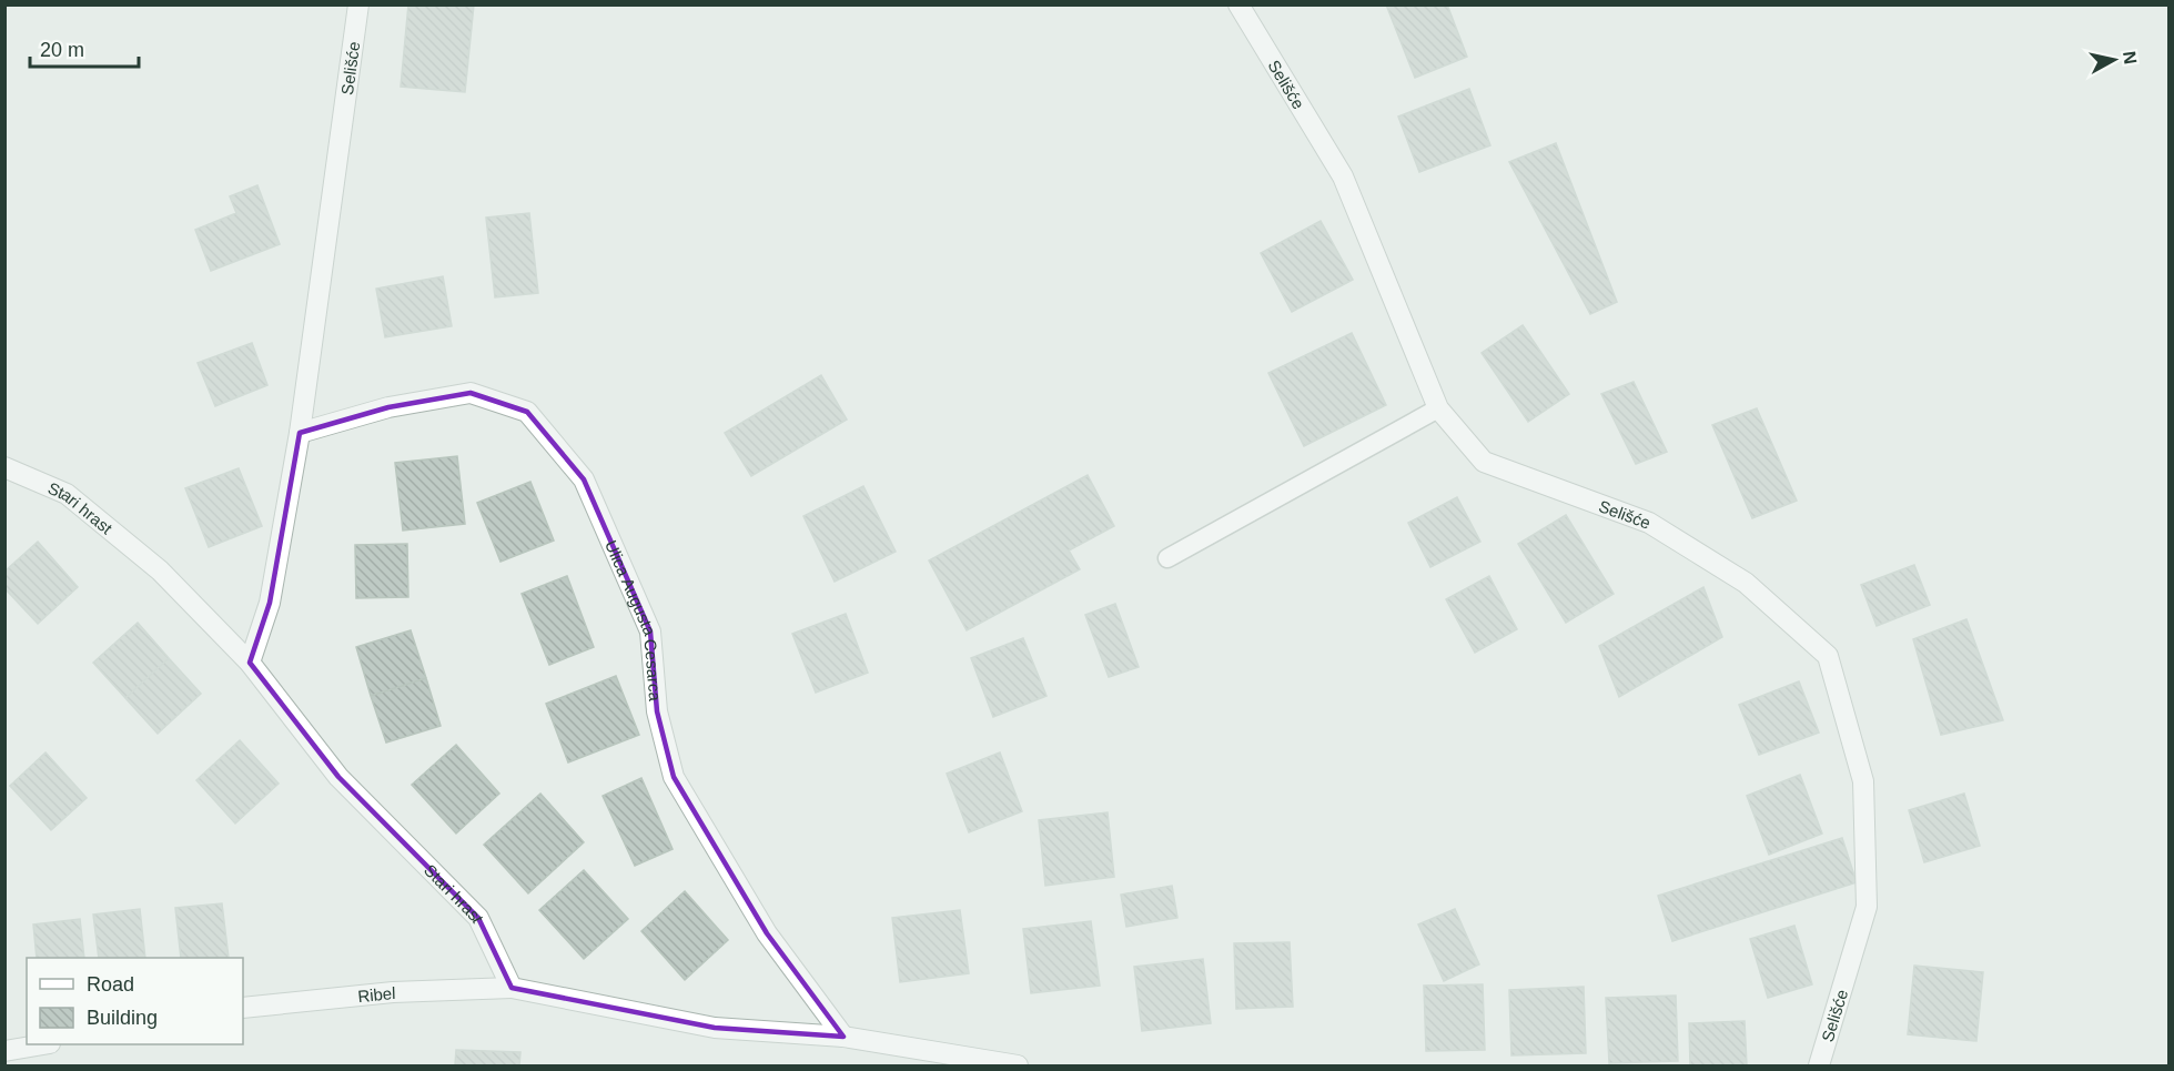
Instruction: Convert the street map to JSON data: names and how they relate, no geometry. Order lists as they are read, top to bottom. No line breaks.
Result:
{"streets":{"street":["Selišće","Stari hrast","Ulica Augusta Cesarca","Ribel"]},"crossings":[["Selišće","Ulica Augusta Cesarca"],["Stari hrast","Ribel"]],"legend":["Road","Building"],"scale_bar":"20 m","north":"right"}
